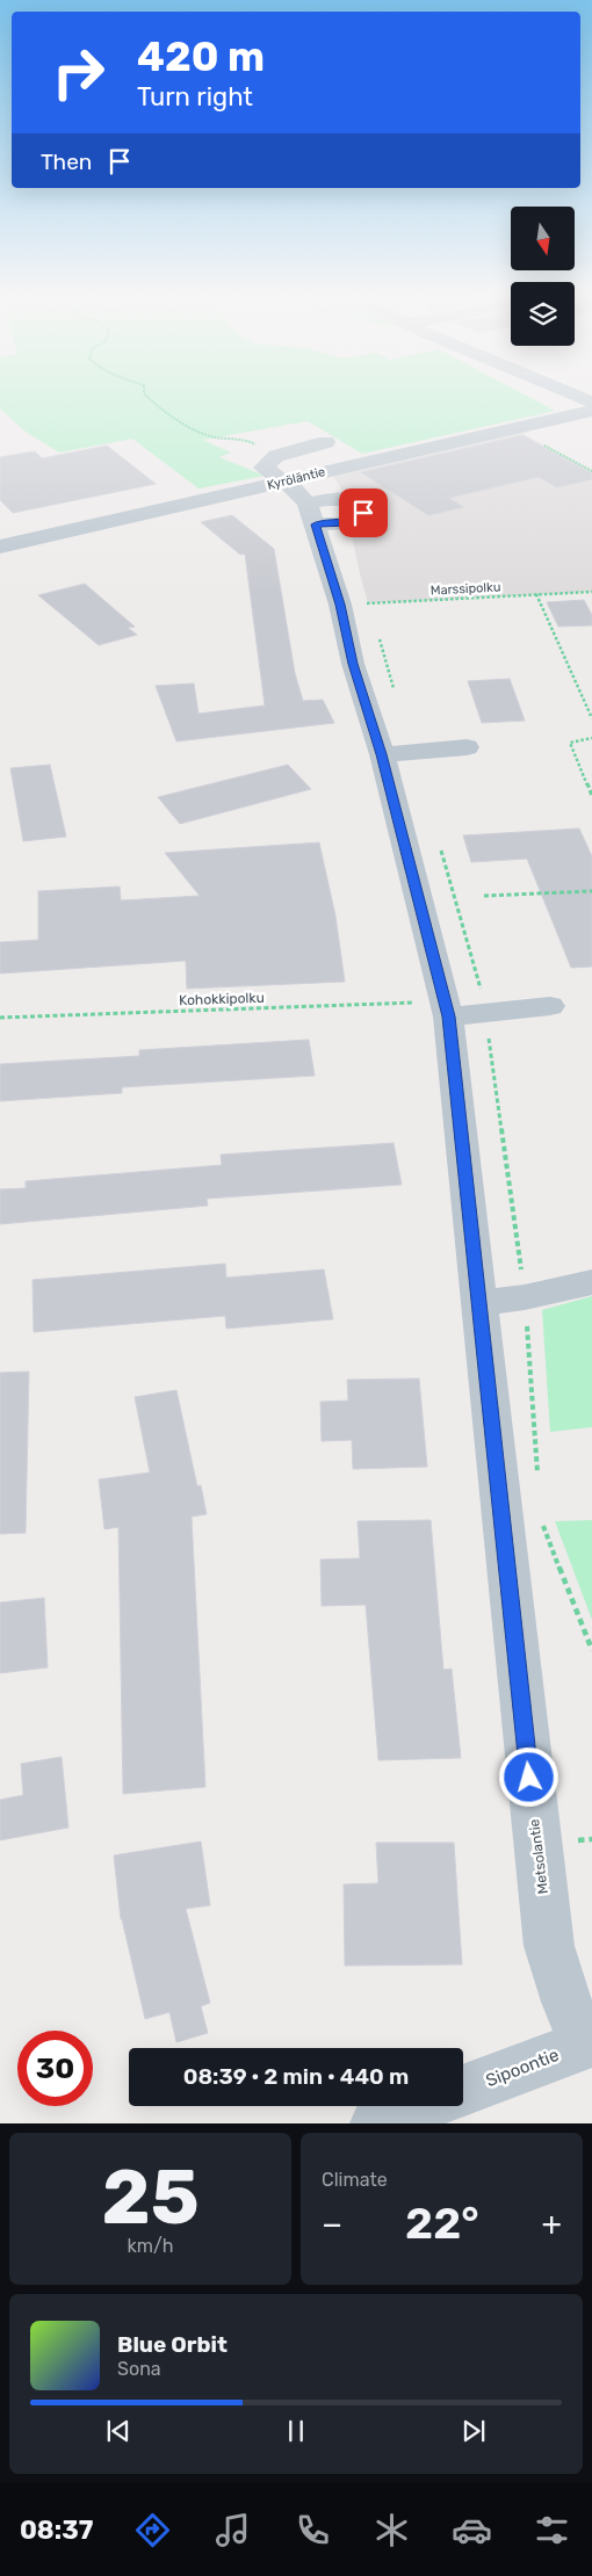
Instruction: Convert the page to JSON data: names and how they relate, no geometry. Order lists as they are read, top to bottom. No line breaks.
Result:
{"streets":{"street":["Kyröläntie","Metsolantie","Sipoontie"],"path":["Marssipolku","Kohokkipolku"]},"crossings":[["Kyröläntie","Metsolantie"],["Marssipolku","Metsolantie"],["Kohokkipolku","Metsolantie"],["Metsolantie","Sipoontie"]],"north":"bottom","page":{"turn":["420 m","Turn right"],"then":"Then","limit":"30","trip":"08:39 · 2 min · 440 m","tile":[["25","km/h"],"Climate"],"heat":["−","22°","+"],"song":["Blue Orbit","Sona"],"tabs":"08:37"}}
